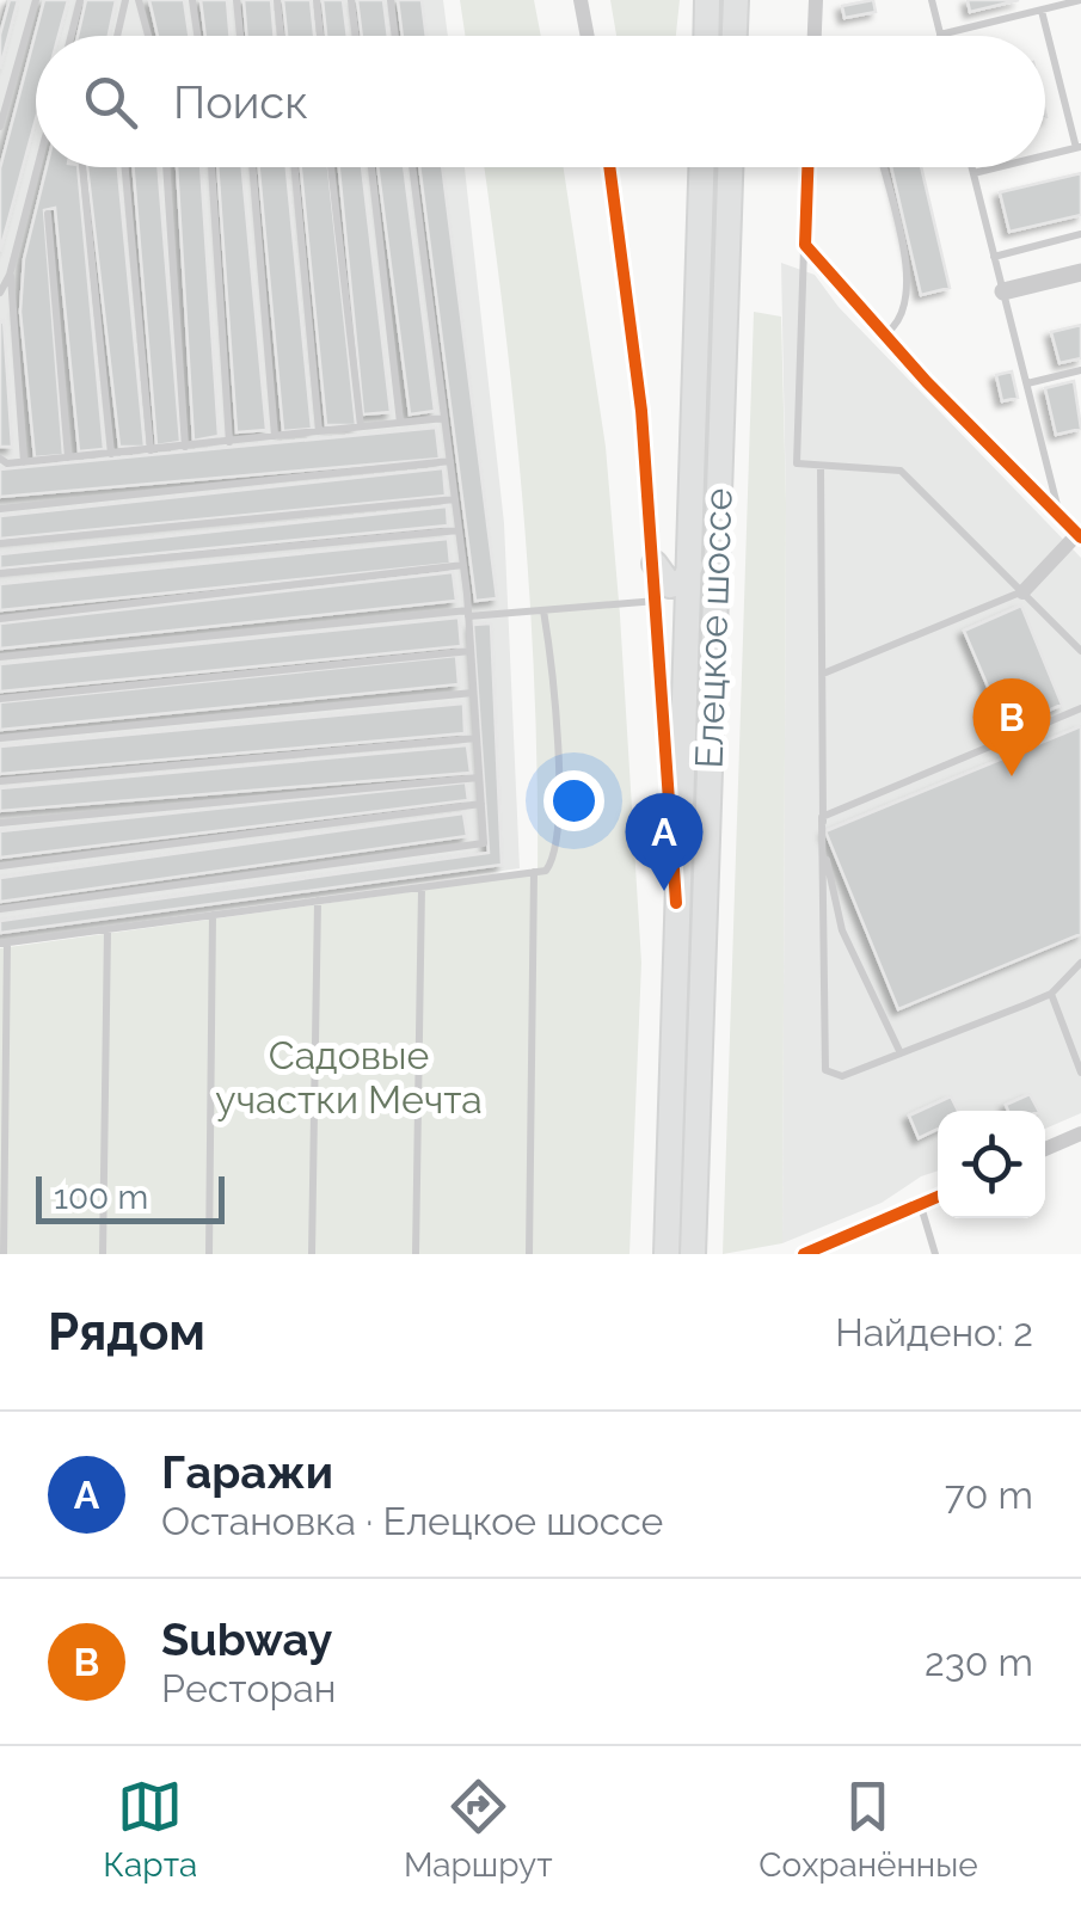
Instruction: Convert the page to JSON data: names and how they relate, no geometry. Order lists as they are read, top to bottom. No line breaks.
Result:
{"streets":{"main road":["Елецкое шоссе"]},"parks":["Садовые участки Мечта"],"scale_bar":"100 m","page":{"search":"Поиск","pins":["B","A"],"scale":"100 m","heading":["Рядом","Найдено: 2"],"list":[{"mark":"A","name":"Гаражи","note":"Остановка · Елецкое шоссе","value":"70 m"},{"mark":"B","name":"Subway","note":"Ресторан","value":"230 m"}],"nav":["Карта","Маршрут","Сохранённые"]}}
